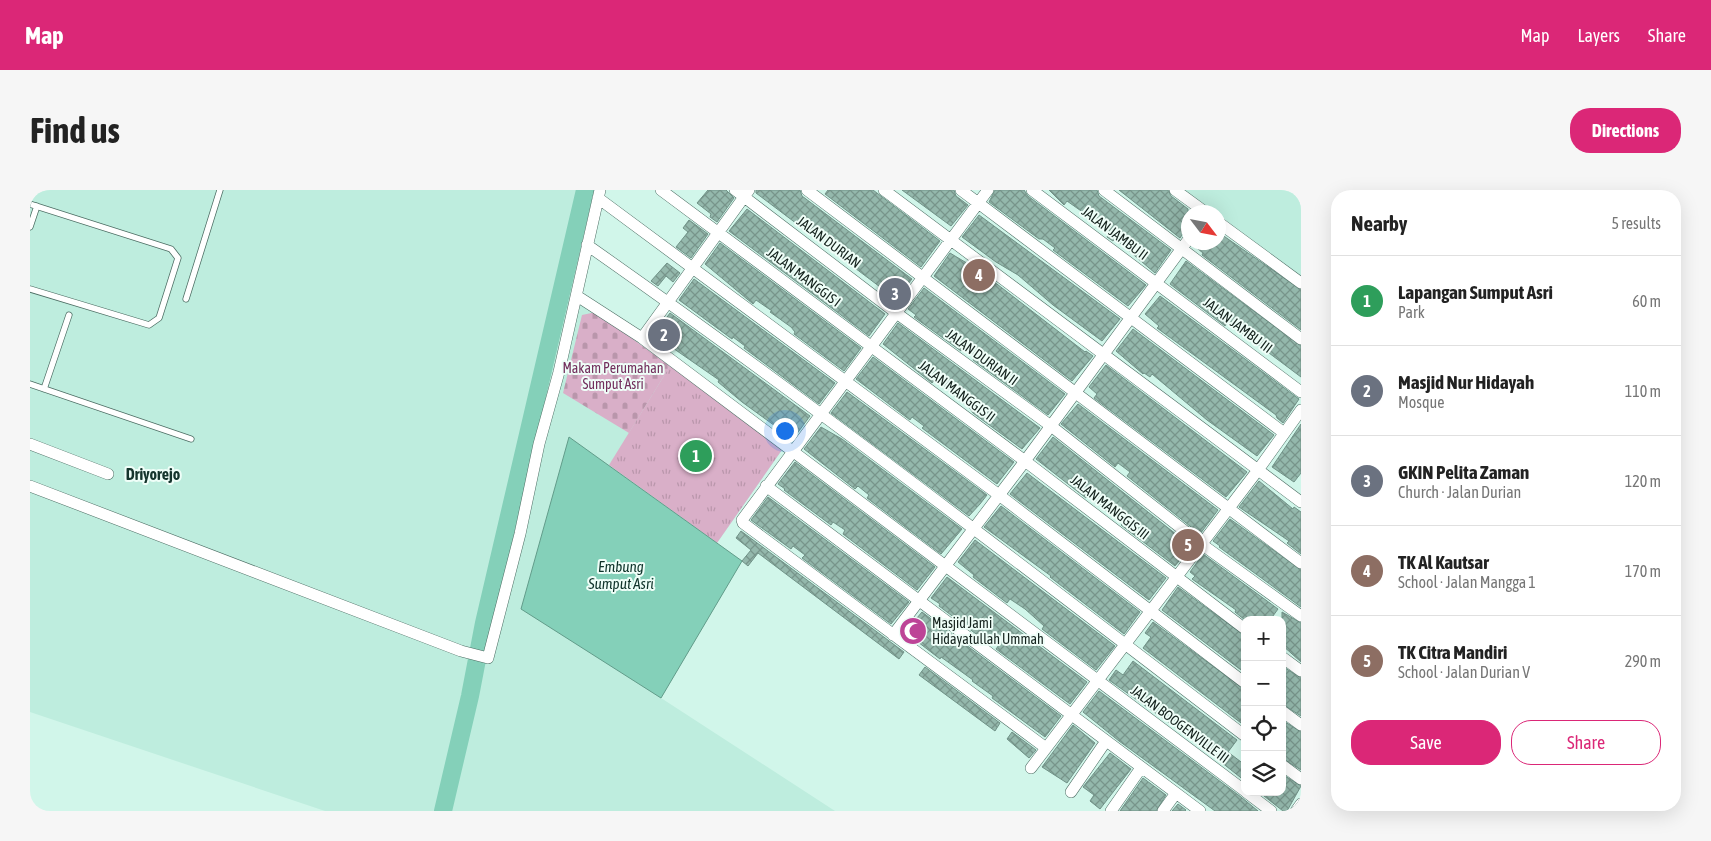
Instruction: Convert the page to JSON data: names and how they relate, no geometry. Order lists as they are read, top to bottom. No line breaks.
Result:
{"streets":{"street":["JALAN JAMBU II","JALAN DURIAN","JALAN MANGGIS I","JALAN JAMBU III","JALAN DURIAN II","JALAN MANGGIS II","JALAN MANGGIS III","JALAN BOOGENVILLE III"]},"crossings":[["JALAN JAMBU II","JALAN JAMBU III"],["JALAN DURIAN","JALAN DURIAN II"],["JALAN MANGGIS I","JALAN MANGGIS II"],["JALAN MANGGIS II","JALAN MANGGIS III"]],"districts":["Driyorejo"],"water":["Embung Sumput Asri"],"parks":["Makam Perumahan Sumput Asri"],"places":{"mosque":["Masjid Jami Hidayatullah Ummah"]},"north":"bottom right","page":{"header":"Map","nav":["Map","Layers","Share"],"buttons":["Directions",["Save","Share"]],"title":"Find us","heading":["Nearby","5 results"],"list":[{"mark":"1","name":"Lapangan Sumput Asri","note":"Park","value":"60 m"},{"mark":"2","name":"Masjid Nur Hidayah","note":"Mosque","value":"110 m"},{"mark":"3","name":"GKIN Pelita Zaman","note":"Church · Jalan Durian","value":"120 m"},{"mark":"4","name":"TK Al Kautsar","note":"School · Jalan Mangga 1","value":"170 m"},{"mark":"5","name":"TK Citra Mandiri","note":"School · Jalan Durian V","value":"290 m"}],"pins":["4","3","2","1","5"],"map_buttons":["+","−"]}}
